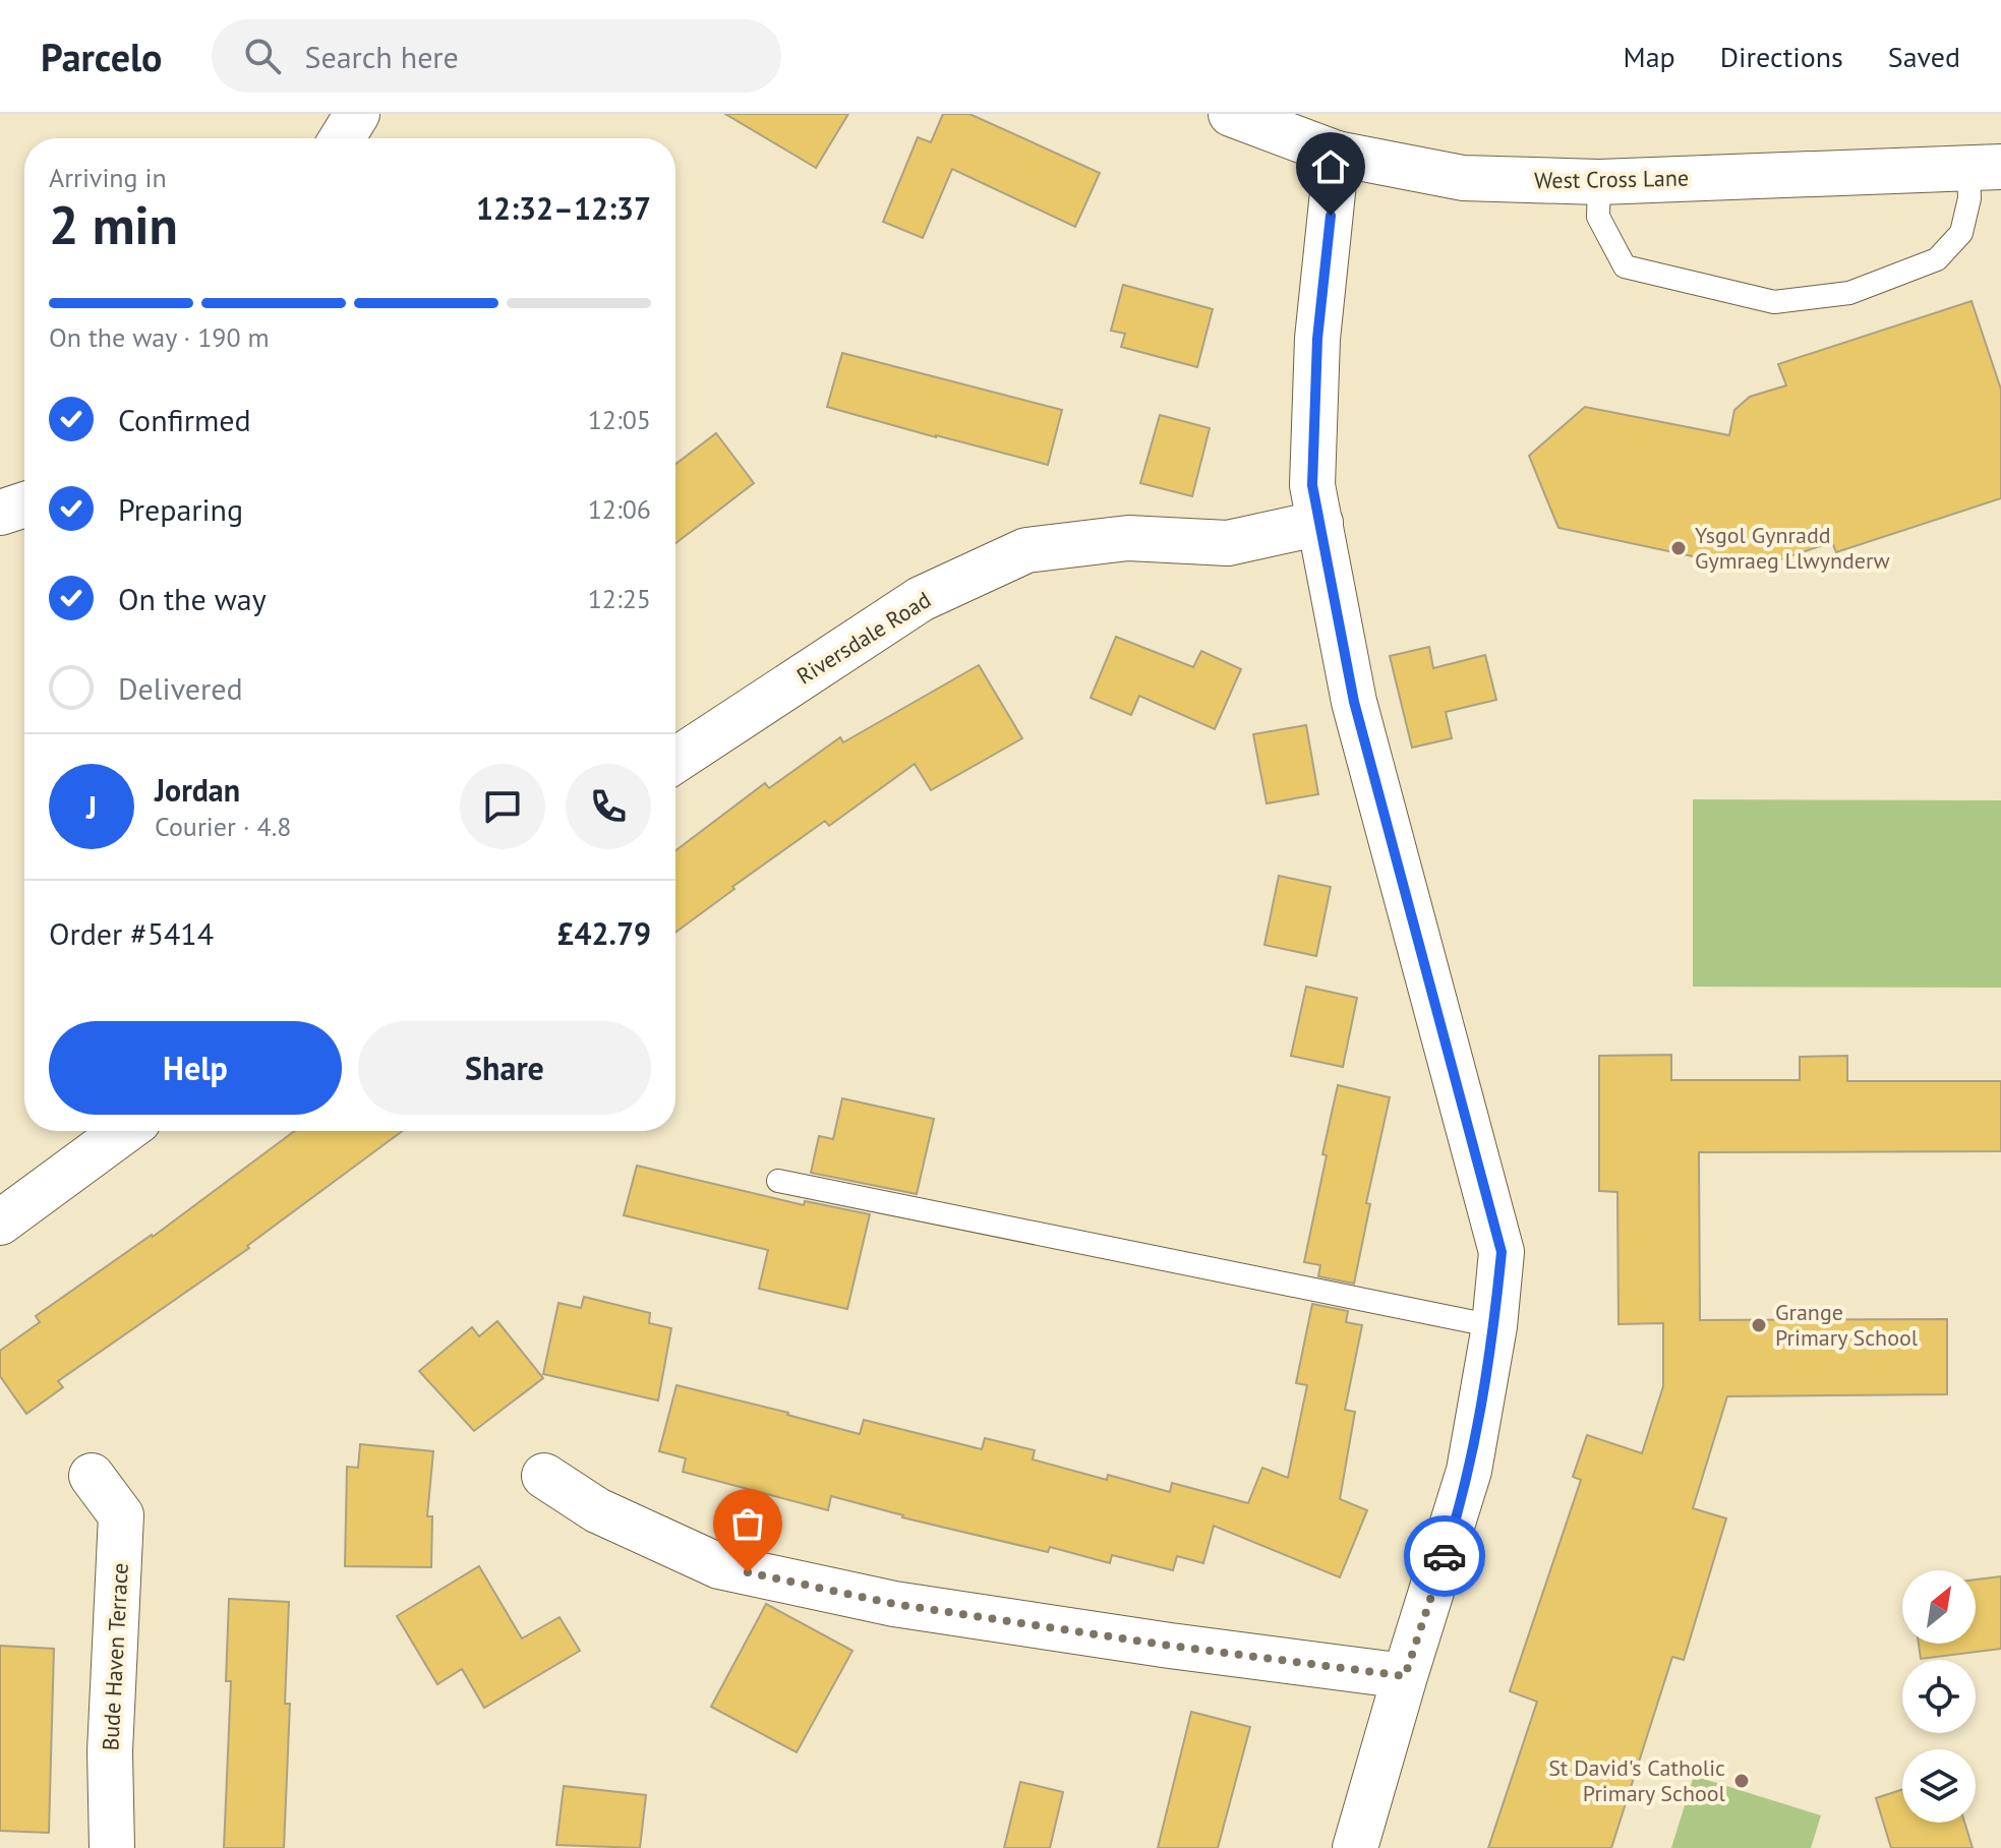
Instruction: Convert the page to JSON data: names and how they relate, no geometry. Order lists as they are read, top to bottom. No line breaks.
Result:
{"streets":{"street":["West Cross Lane","Riversdale Road","Bude Haven Terrace"]},"places":["Ysgol Gynradd Gymraeg Llwynderw","Grange Primary School","St David's Catholic Primary School"],"north":"top right","page":{"header":"Parcelo","search":"Search here","nav":["Map","Directions","Saved"],"heading":["2 min","Arriving in","12:32–12:37"],"panel":["Jordan","Courier · 4.8","Order #5414","£42.79"],"bar":"On the way · 190 m","list":[["Confirmed","12:05"],["Preparing","12:06"],["On the way","12:25"],"Delivered"],"round":"J","buttons":["Help","Share"]}}
